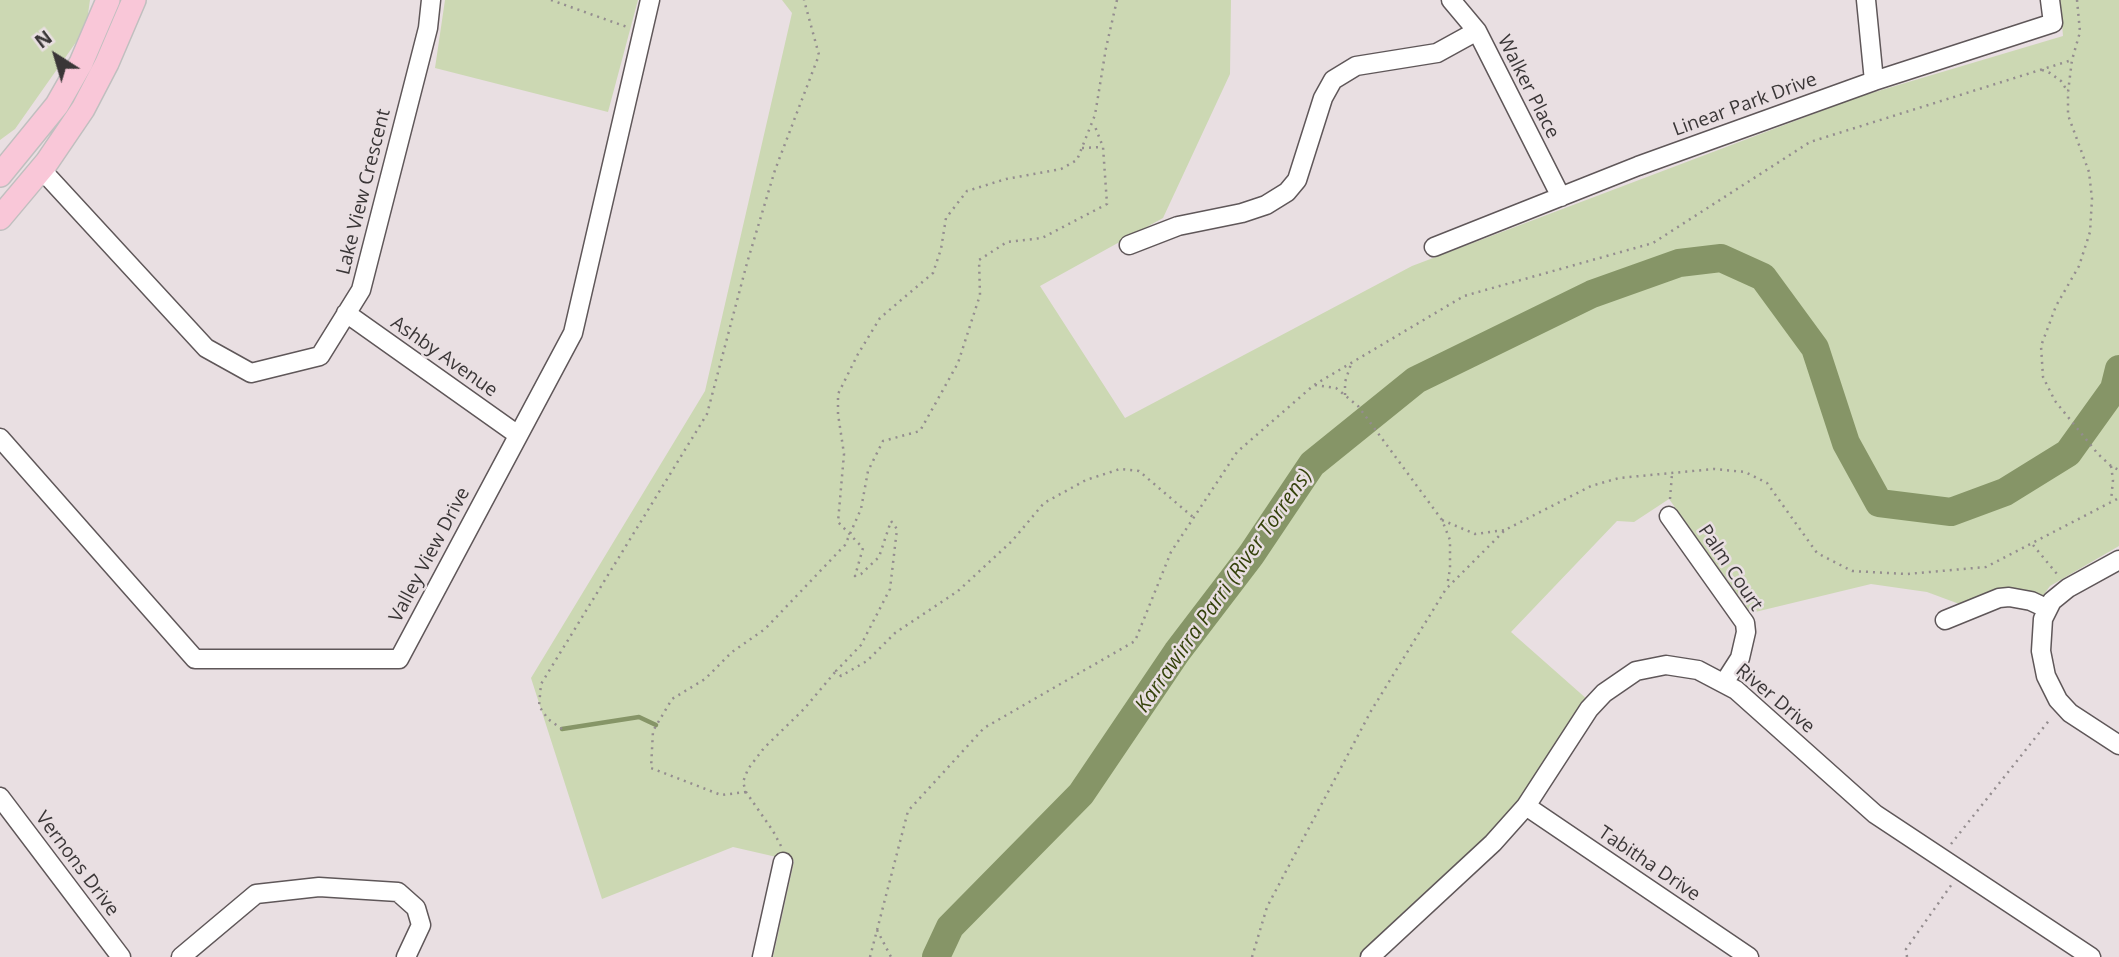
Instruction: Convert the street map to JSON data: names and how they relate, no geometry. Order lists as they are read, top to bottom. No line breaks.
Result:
{"streets":{"street":["Walker Place","Linear Park Drive","Lake View Crescent","Ashby Avenue","Valley View Drive","Palm Court","River Drive","Vernons Drive","Tabitha Drive"]},"crossings":[["Walker Place","Linear Park Drive"],["Lake View Crescent","Ashby Avenue"],["Ashby Avenue","Valley View Drive"],["Palm Court","River Drive"],["River Drive","Tabitha Drive"]],"water":["Karrawirra Parri (River Torrens)"],"north":"top left"}
